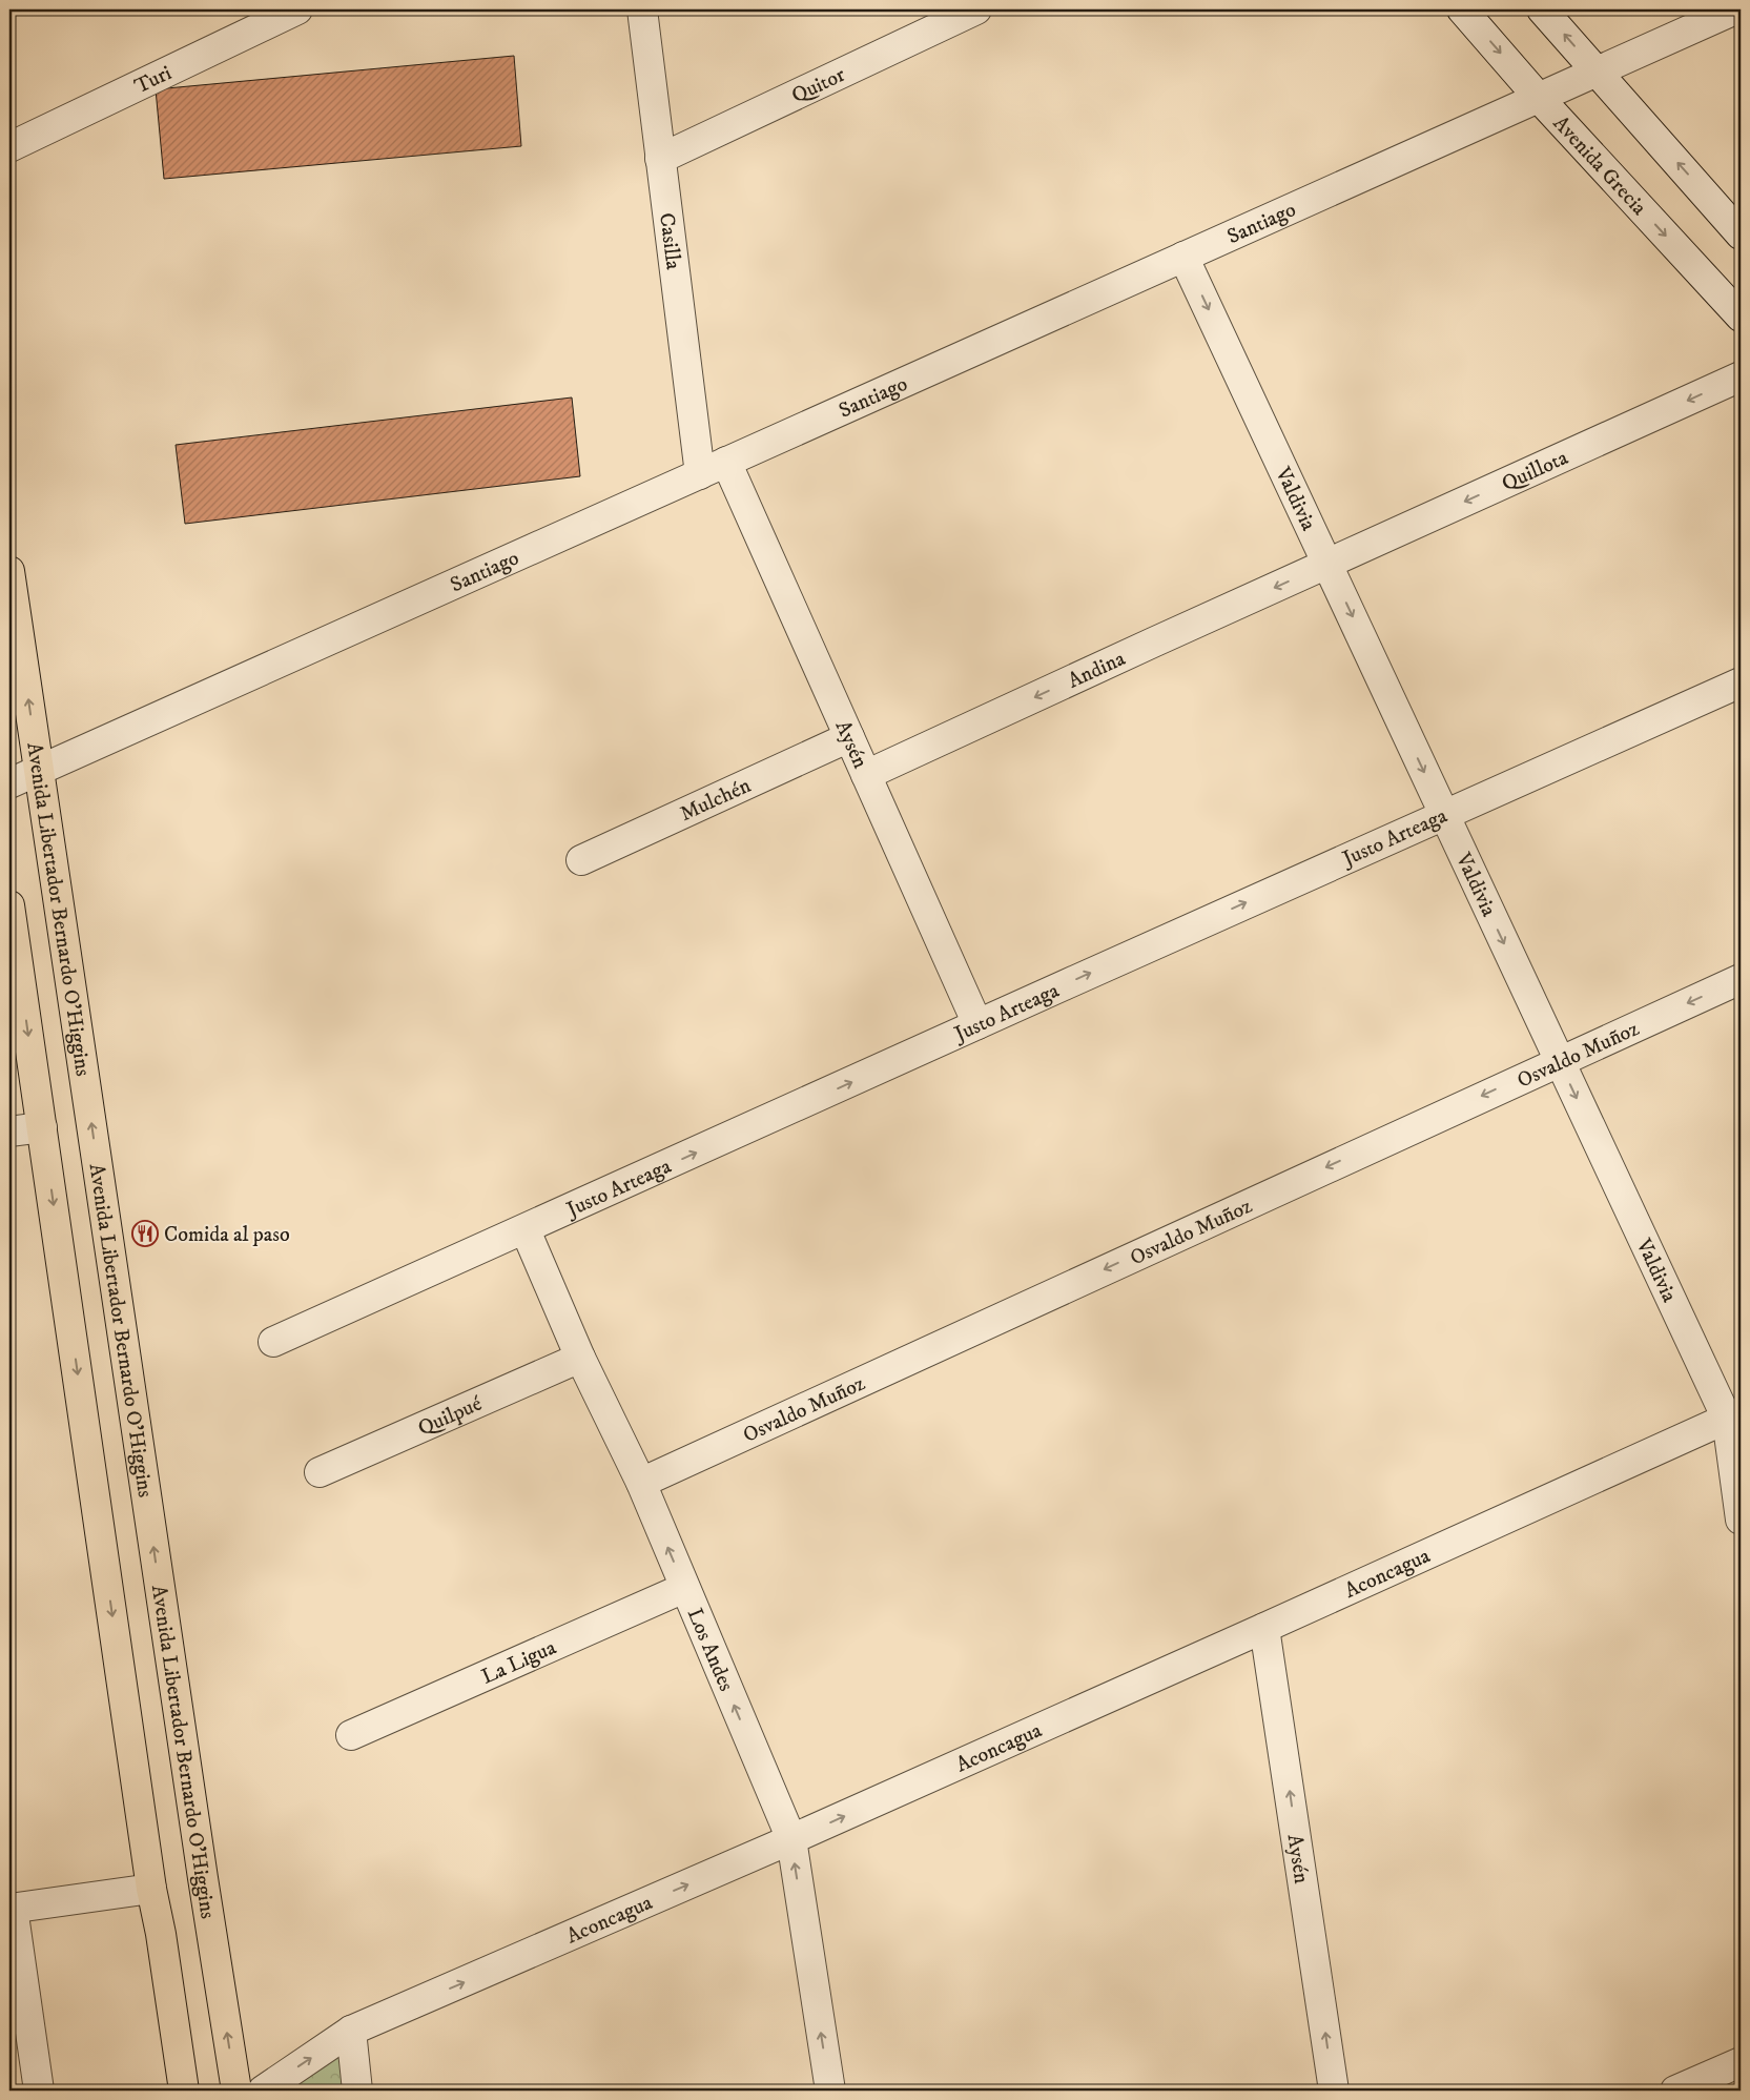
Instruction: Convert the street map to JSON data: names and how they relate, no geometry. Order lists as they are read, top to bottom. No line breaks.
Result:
{"streets":{"main road":["Avenida Libertador Bernardo O'Higgins"],"street":["Turi","Quitor","Avenida Grecia","Santiago","Casilla","Quillota","Valdivia","Andina","Aysén","Mulchén","Justo Arteaga","Osvaldo Muñoz","Quilpué","Aconcagua","Los Andes","La Ligua"]},"crossings":[["Quitor","Casilla"],["Avenida Grecia","Santiago"],["Santiago","Casilla"],["Santiago","Valdivia"],["Santiago","Aysén"],["Santiago","Avenida Libertador Bernardo O'Higgins"],["Quillota","Valdivia"],["Quillota","Andina"],["Valdivia","Andina"],["Valdivia","Justo Arteaga"],["Valdivia","Osvaldo Muñoz"],["Valdivia","Aconcagua"],["Andina","Aysén"],["Aysén","Mulchén"],["Aysén","Justo Arteaga"],["Aysén","Aconcagua"],["Justo Arteaga","Los Andes"],["Osvaldo Muñoz","Los Andes"],["Quilpué","Los Andes"],["Aconcagua","Los Andes"],["Los Andes","La Ligua"]],"one_way":["Quillota","Valdivia","Andina","Aysén","Justo Arteaga","Osvaldo Muñoz","Aconcagua","Los Andes"],"places":{"restaurant":["Comida al paso"]}}
